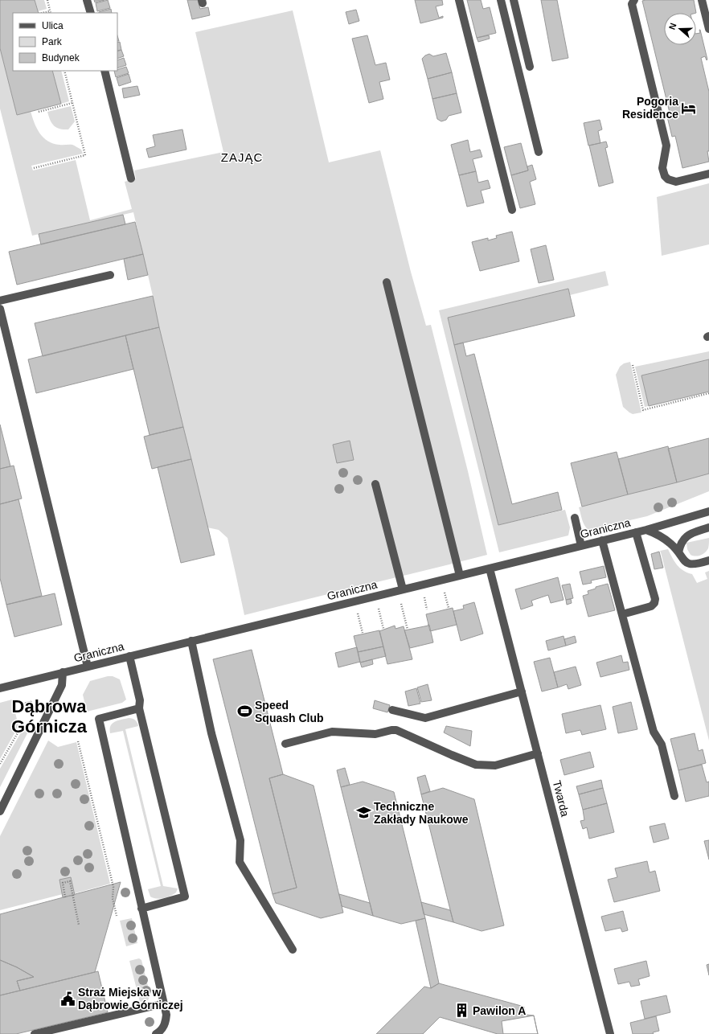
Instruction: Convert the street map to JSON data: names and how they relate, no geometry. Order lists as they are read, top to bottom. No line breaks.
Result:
{"streets":{"street":["Graniczna","Twarda"]},"crossings":[["Graniczna","Twarda"]],"districts":["ZAJĄC","Dąbrowa Górnicza"],"places":{"hotel":["Pogoria Residence"],"sports":["Speed Squash Club"],"school or university":["Techniczne Zakłady Naukowe"],"public building":["Straż Miejska w Dąbrowie Górniczej"],"building":["Pawilon A"]},"legend":["Ulica","Park","Budynek"],"north":"left"}
